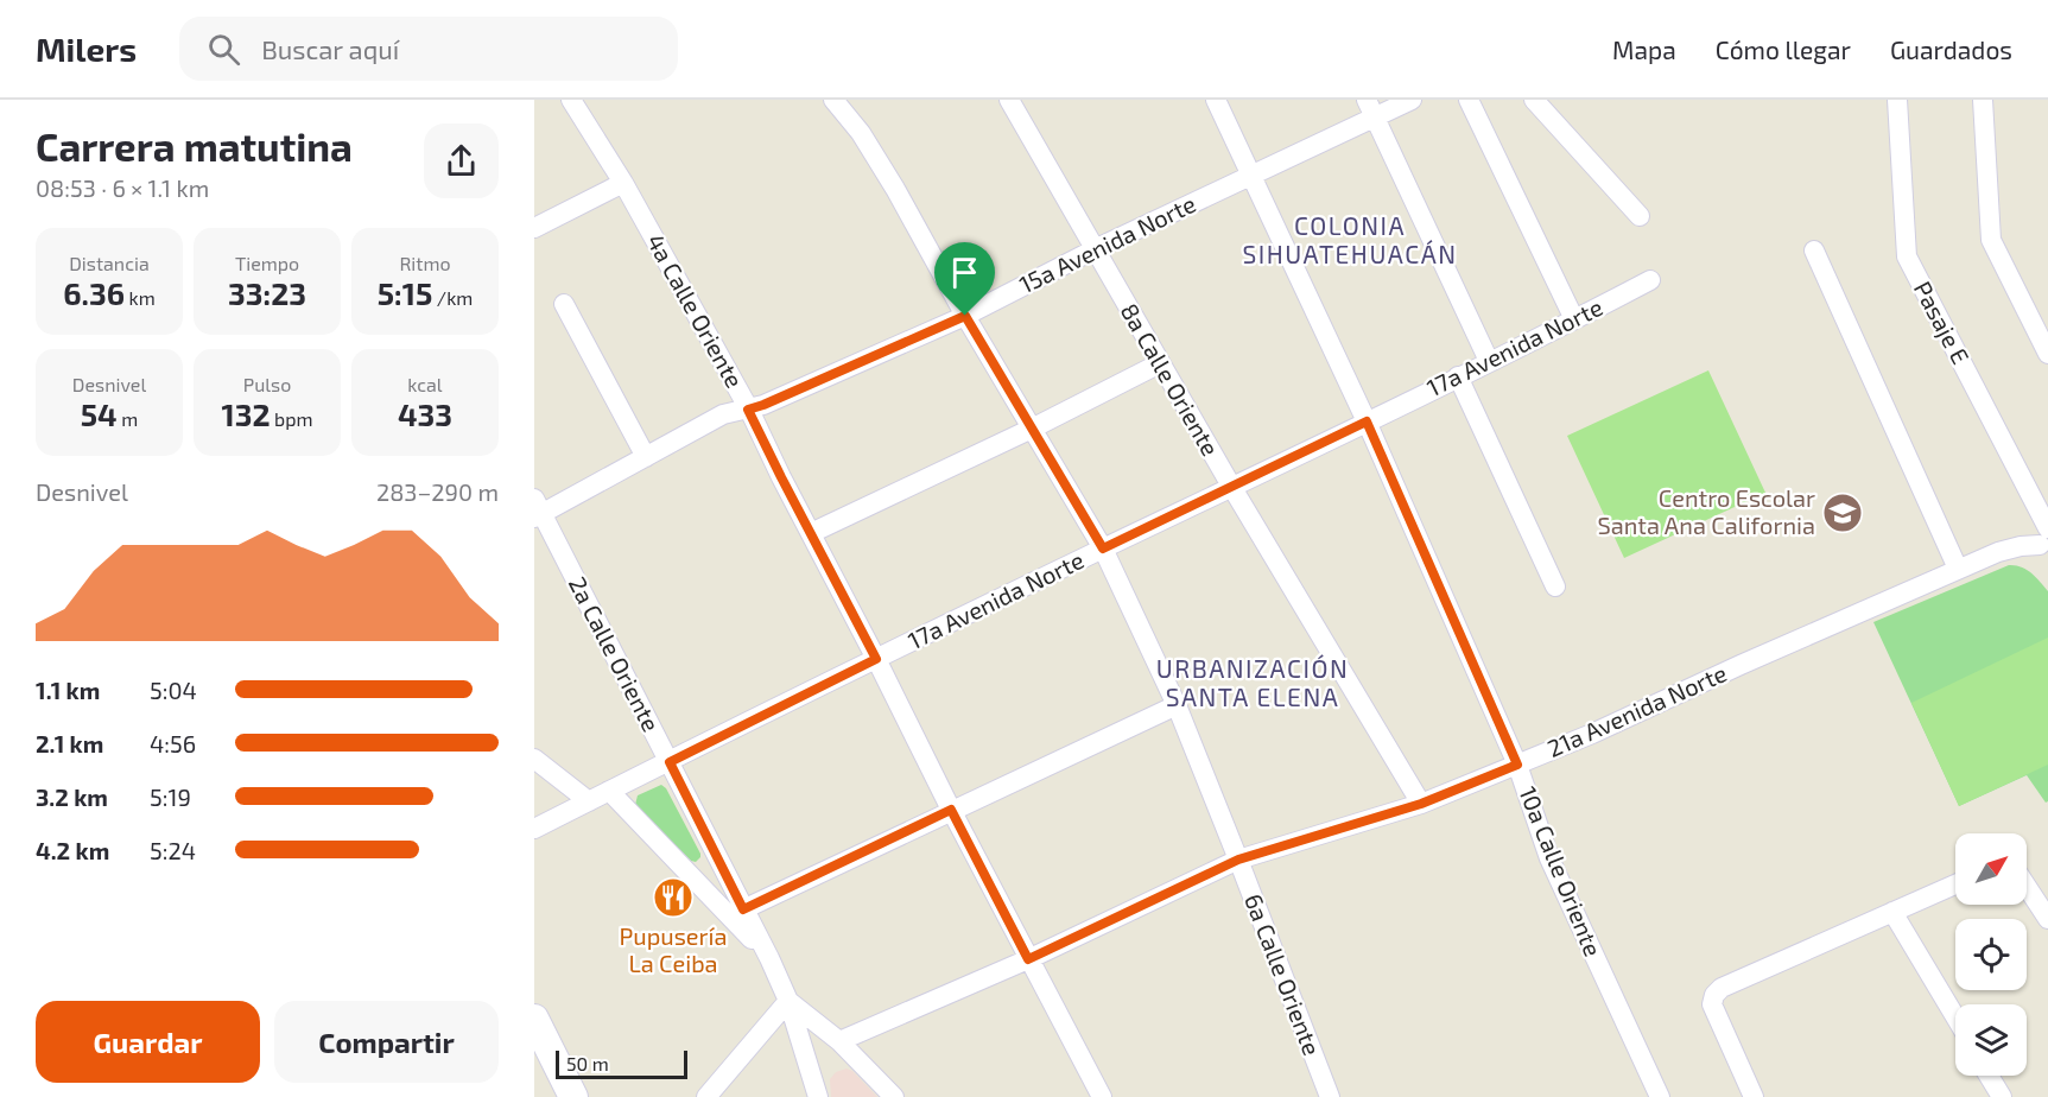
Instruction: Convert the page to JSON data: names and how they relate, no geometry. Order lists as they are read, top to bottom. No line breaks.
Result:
{"streets":{"street":["15a Avenida Norte","4a Calle Oriente","Pasaje E","17a Avenida Norte","8a Calle Oriente","2a Calle Oriente","21a Avenida Norte","10a Calle Oriente","6a Calle Oriente"]},"crossings":[["15a Avenida Norte","4a Calle Oriente"],["15a Avenida Norte","8a Calle Oriente"],["15a Avenida Norte","2a Calle Oriente"],["15a Avenida Norte","10a Calle Oriente"],["15a Avenida Norte","6a Calle Oriente"],["4a Calle Oriente","17a Avenida Norte"],["4a Calle Oriente","21a Avenida Norte"],["Pasaje E","21a Avenida Norte"],["17a Avenida Norte","8a Calle Oriente"],["17a Avenida Norte","2a Calle Oriente"],["17a Avenida Norte","10a Calle Oriente"],["17a Avenida Norte","6a Calle Oriente"],["8a Calle Oriente","21a Avenida Norte"],["21a Avenida Norte","10a Calle Oriente"],["21a Avenida Norte","6a Calle Oriente"]],"districts":["COLONIA SIHUATEHUACÁN","URBANIZACIÓN SANTA ELENA"],"places":{"school or university":["Centro Escolar Santa Ana California"],"restaurant":["Pupusería La Ceiba"]},"scale_bar":"50 m","north":"top right","page":{"header":"Milers","search":"Buscar aquí","nav":["Mapa","Cómo llegar","Guardados"],"heading":["Carrera matutina","08:53 · 6 × 1.1 km"],"stats":[["Distancia","6.36 km"],["Tiempo","33:23"],["Ritmo","5:15 /km"],["Desnivel","54 m"],["Pulso","132 bpm"],["kcal","433"]],"chart":["Desnivel","283–290 m"],"list":[{"name":"1.1 km","note":"5:04"},{"name":"2.1 km","note":"4:56"},{"name":"3.2 km","note":"5:19"},{"name":"4.2 km","note":"5:24"}],"buttons":["Guardar","Compartir"],"scale":"50 m"}}
